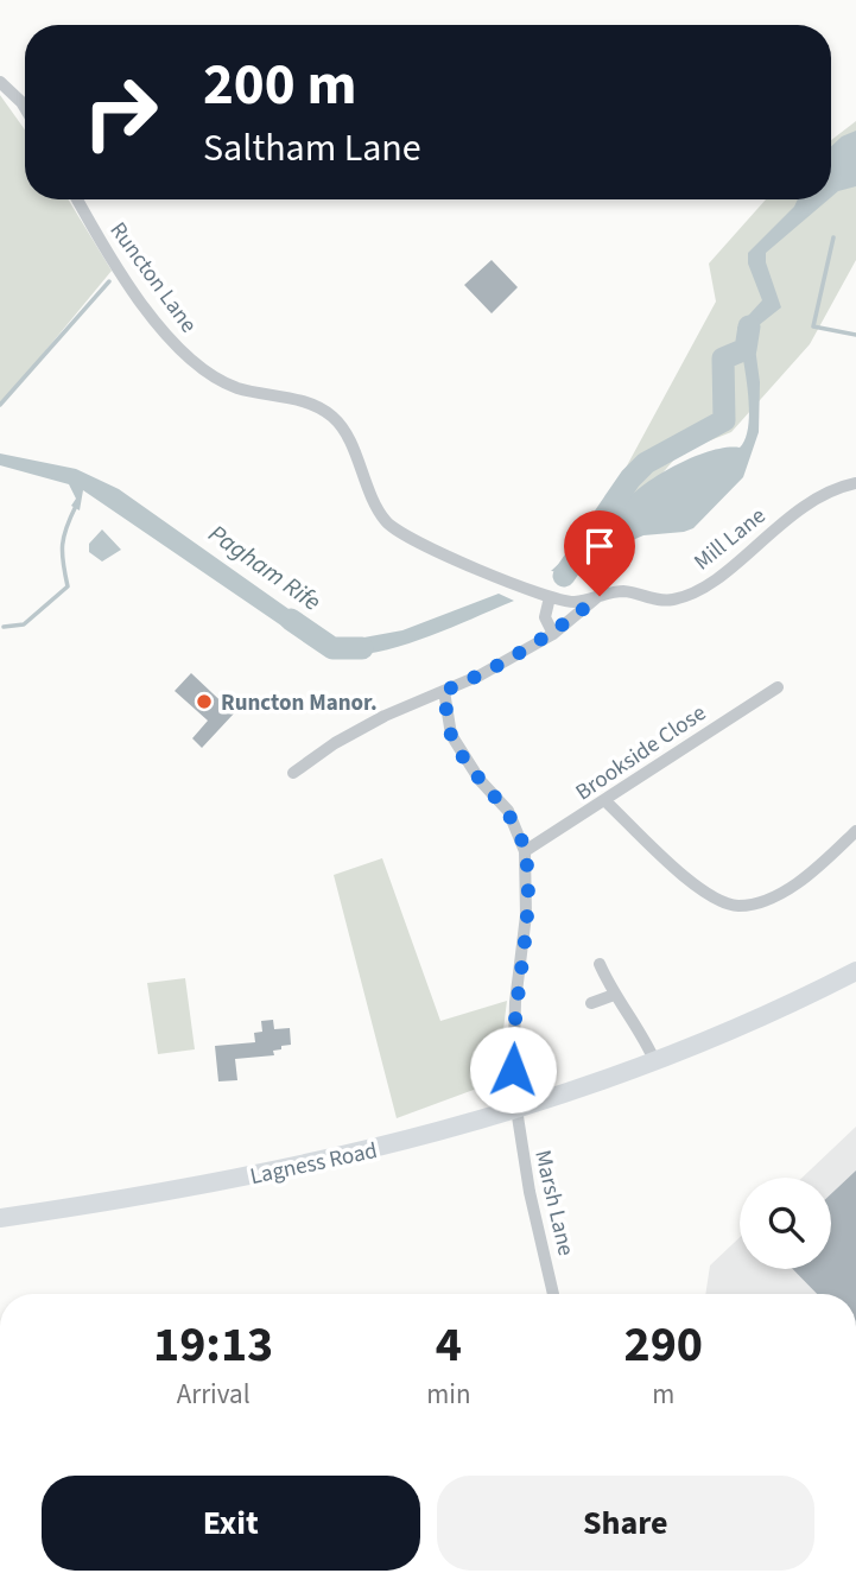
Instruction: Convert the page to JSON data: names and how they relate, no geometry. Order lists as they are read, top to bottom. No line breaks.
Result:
{"streets":{"main road":["Lagness Road"],"street":["Runcton Lane","Mill Lane","Brookside Close","Marsh Lane"]},"crossings":[["Runcton Lane","Mill Lane"],["Brookside Close","Marsh Lane"],["Lagness Road","Marsh Lane"]],"water":["Pagham Rife"],"places":["Runcton Manor."],"page":{"turn":["200 m","Saltham Lane"],"eta":["19:13","Arrival","4","min","290","m"],"buttons":["Exit","Share"]}}
